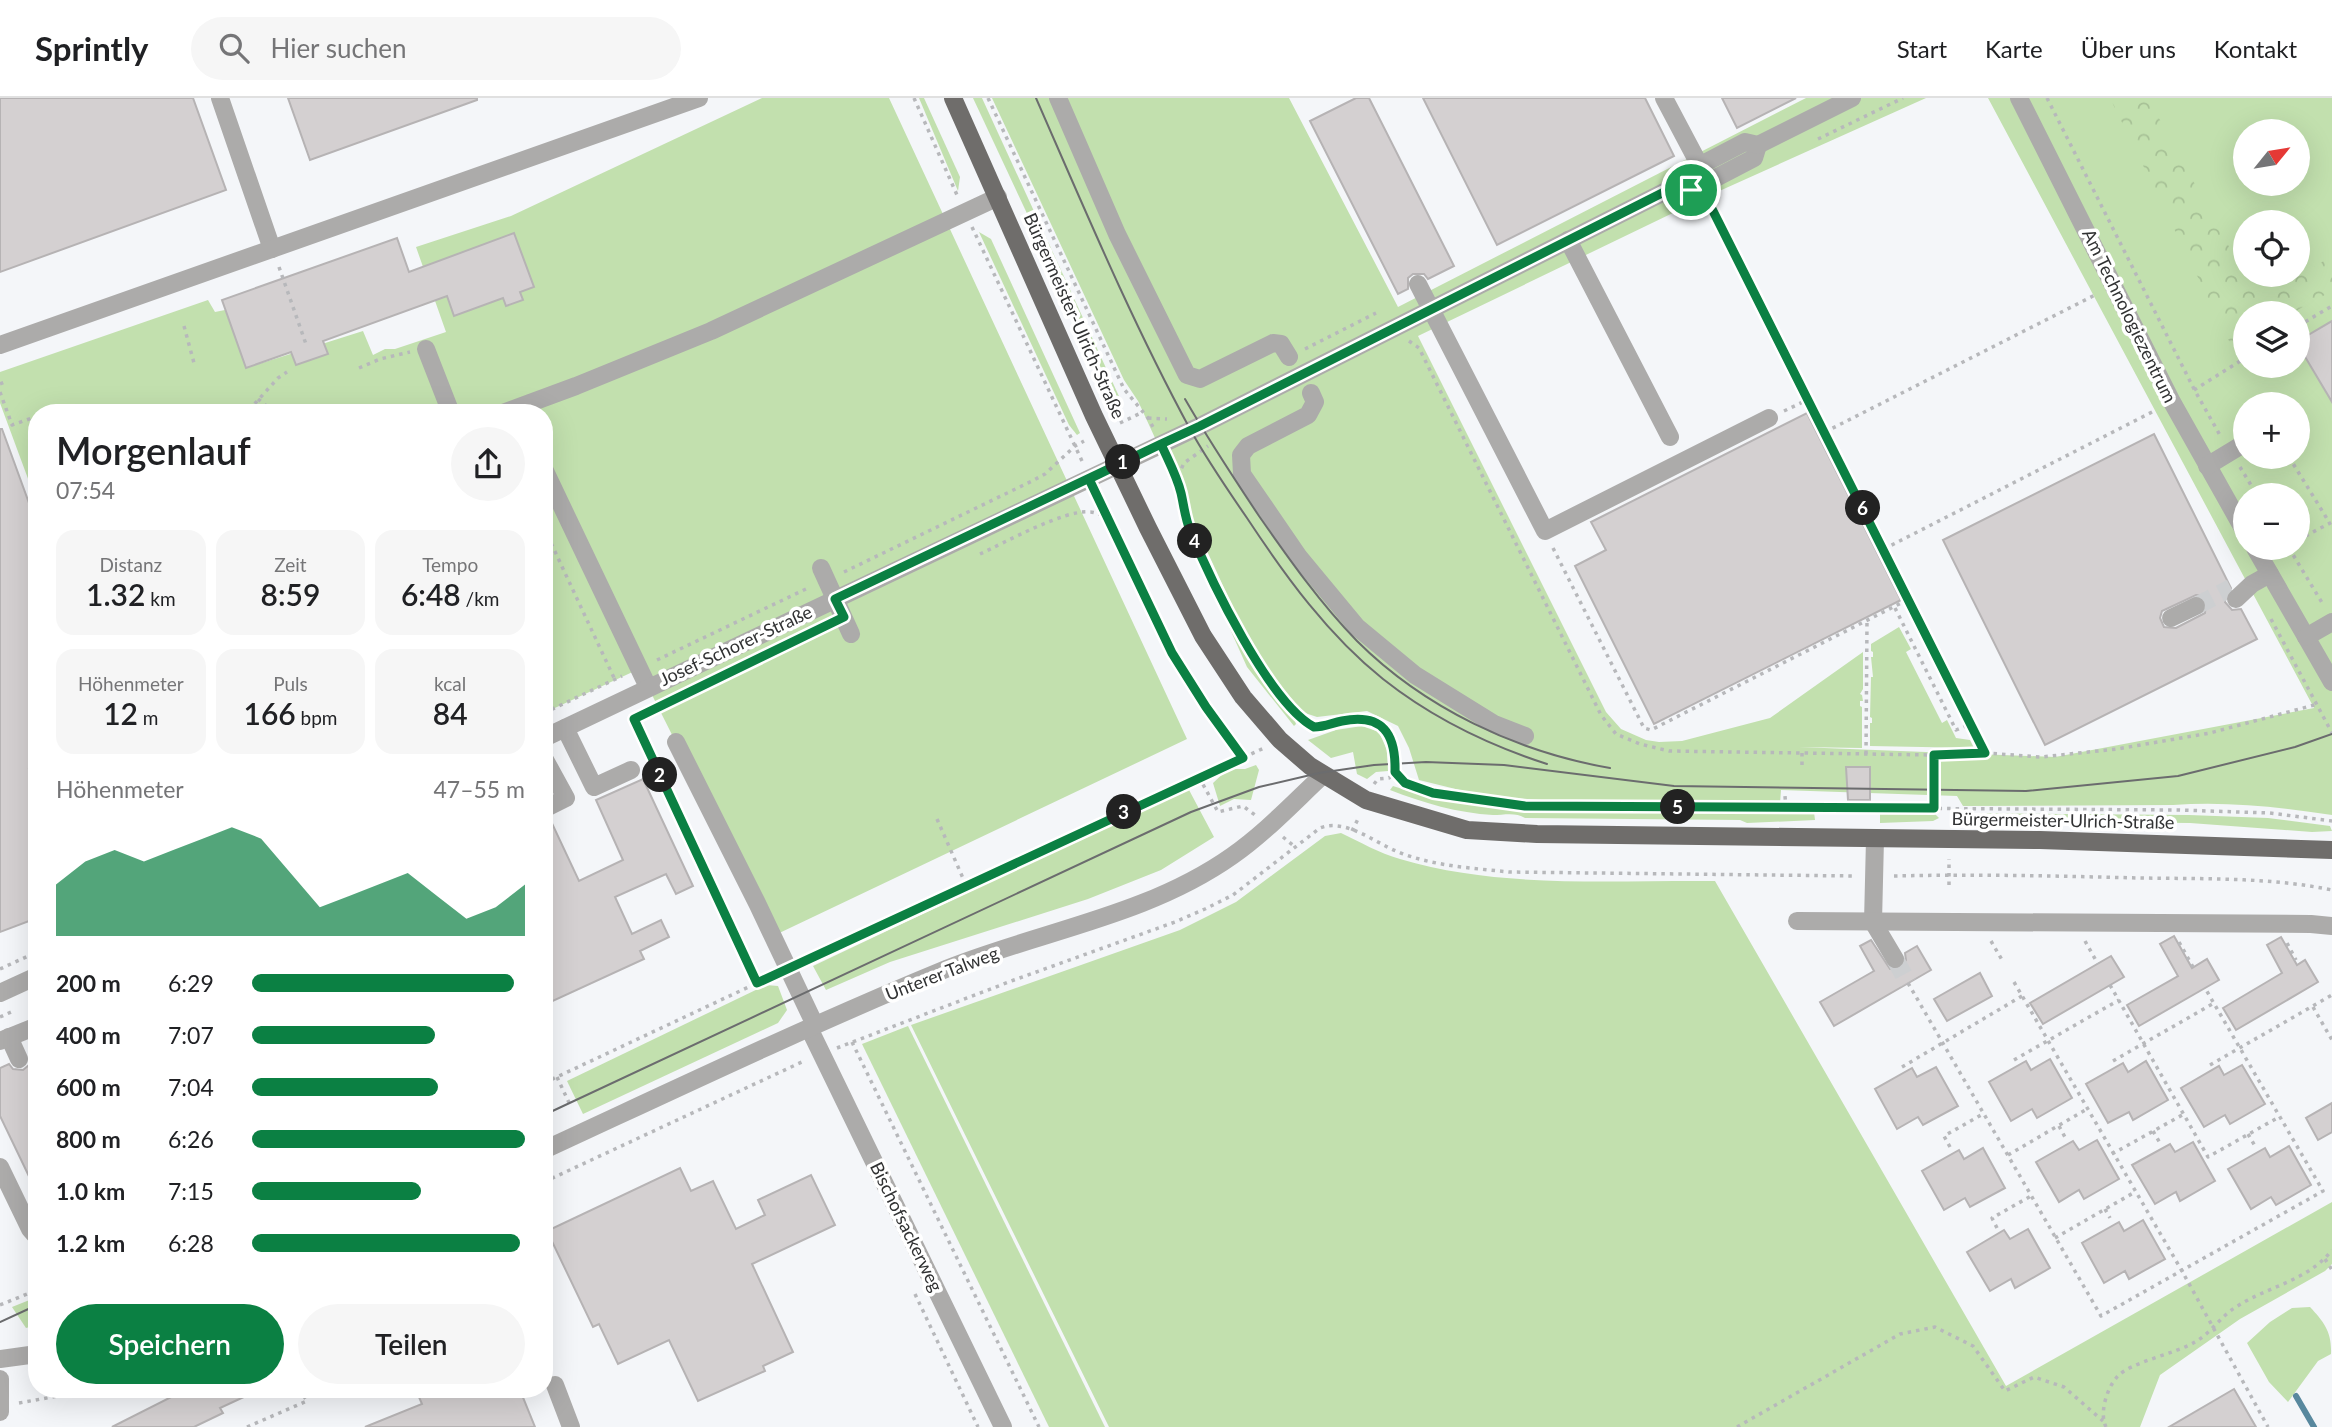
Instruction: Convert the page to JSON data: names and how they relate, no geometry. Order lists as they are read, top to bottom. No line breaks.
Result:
{"streets":{"main road":["Bürgermeister-Ulrich-Straße"],"street":["Am Technologiezentrum","Josef-Schorer-Straße","Unterer Talweg","Bischofsackerweg"]},"crossings":[["Bürgermeister-Ulrich-Straße","Josef-Schorer-Straße"],["Bürgermeister-Ulrich-Straße","Unterer Talweg"],["Unterer Talweg","Bischofsackerweg"]],"north":"top right","page":{"header":"Sprintly","search":"Hier suchen","nav":["Start","Karte","Über uns","Kontakt"],"map_buttons":["+","−"],"heading":["Morgenlauf","07:54"],"pins":["1","6","4","2","5","3"],"stats":[["Distanz","1.32 km"],["Zeit","8:59"],["Tempo","6:48 /km"],["Höhenmeter","12 m"],["Puls","166 bpm"],["kcal","84"]],"chart":["Höhenmeter","47–55 m"],"list":[{"name":"200 m","note":"6:29"},{"name":"400 m","note":"7:07"},{"name":"600 m","note":"7:04"},{"name":"800 m","note":"6:26"},{"name":"1.0 km","note":"7:15"},{"name":"1.2 km","note":"6:28"}],"buttons":["Speichern","Teilen"]}}
